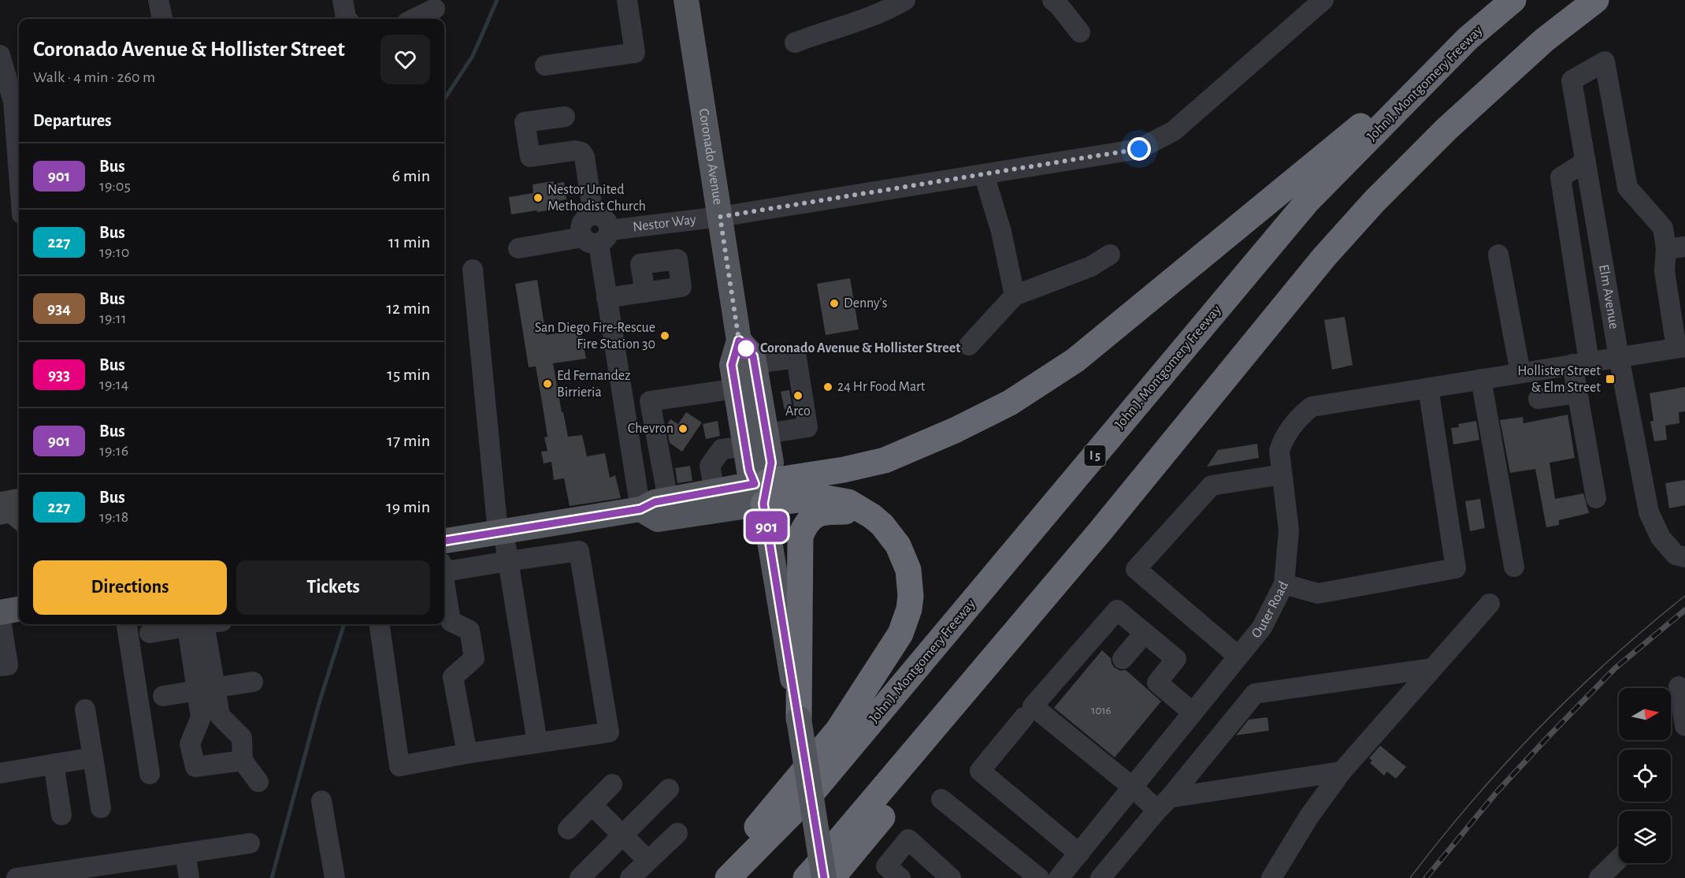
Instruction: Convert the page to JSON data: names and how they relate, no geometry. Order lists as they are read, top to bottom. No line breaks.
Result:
{"streets":{"highway":["John J. Montgomery Freeway","I 5"],"main road":["Coronado Avenue"],"street":["Nestor Way","Elm Avenue","Outer Road"]},"crossings":[["Coronado Avenue","Nestor Way"],["Elm Avenue","Outer Road"]],"places":{"other":["Nestor United Methodist Church","Denny's","San Diego Fire-Rescue Fire Station 30","Coronado Avenue & Hollister Street","Ed Fernandez Birrieria","24 Hr Food Mart","Arco","Chevron"],"transit":["Hollister Street & Elm Street"]},"lines":["bus line 901"],"house_numbers":["1016"],"north":"right","page":{"on_map":"901","heading":[["Coronado Avenue & Hollister Street","Walk · 4 min · 260 m"],"Departures"],"list":[{"mark":"901","name":"Bus","note":"19:05","value":"6 min"},{"mark":"227","name":"Bus","note":"19:10","value":"11 min"},{"mark":"934","name":"Bus","note":"19:11","value":"12 min"},{"mark":"933","name":"Bus","note":"19:14","value":"15 min"},{"mark":"901","name":"Bus","note":"19:16","value":"17 min"},{"mark":"227","name":"Bus","note":"19:18","value":"19 min"}],"buttons":["Directions","Tickets"]}}
